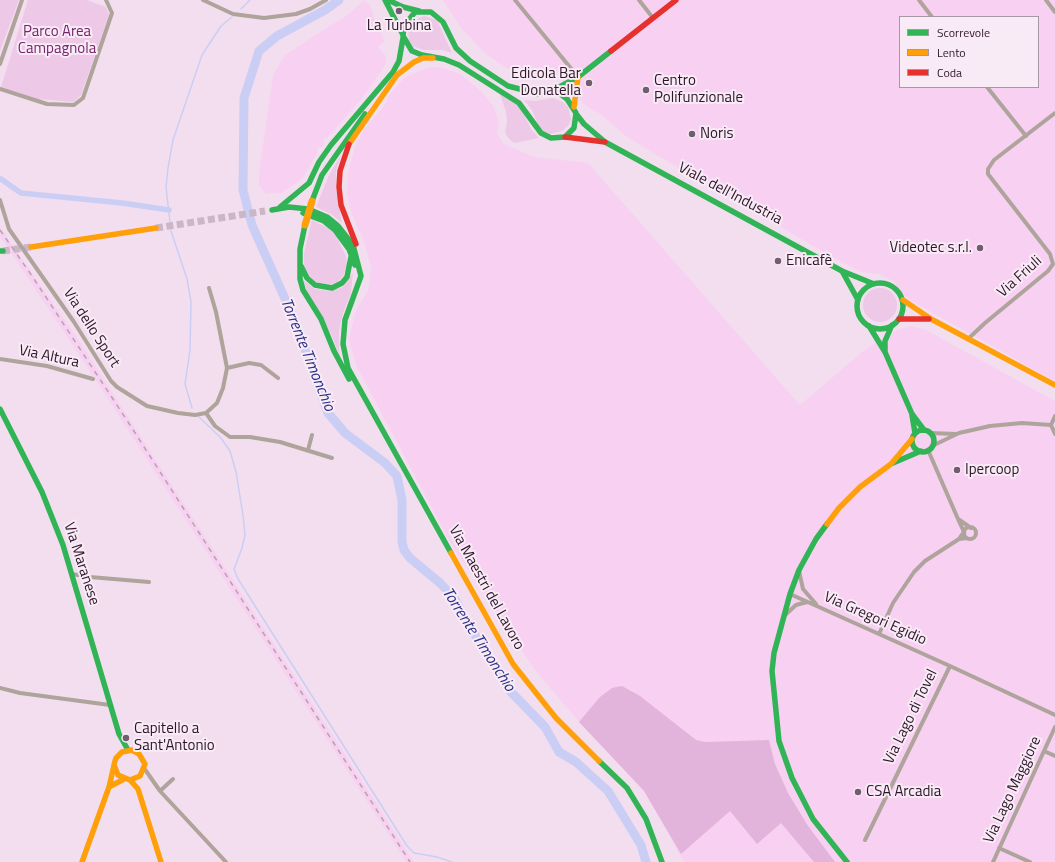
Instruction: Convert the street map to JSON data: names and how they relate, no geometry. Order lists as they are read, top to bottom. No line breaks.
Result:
{"streets":{"main road":["Viale dell'Industria","Via Maranese","Via Maestri del Lavoro"],"street":["Via Friuli","Via dello Sport","Via Altura","Via Gregori Egidio","Via Lago di Tovel","Via Lago Maggiore"]},"crossings":[["Viale dell'Industria","Via Friuli"],["Via Gregori Egidio","Via Lago di Tovel"]],"water":["Torrente Timonchio"],"parks":["Parco Area Campagnola"],"places":["La Turbina","Edicola Bar Donatella","Centro Polifunzionale","Noris","Videotec s.r.l.","Enicafè","Ipercoop","Capitello a Sant'Antonio","CSA Arcadia"],"legend":["Scorrevole","Lento","Coda"]}
